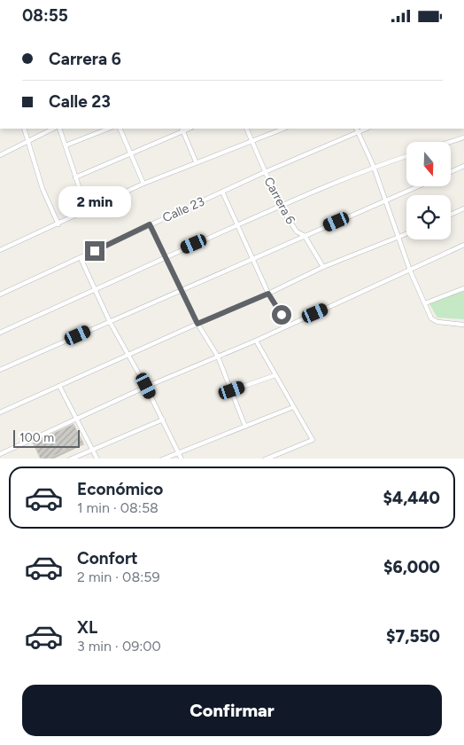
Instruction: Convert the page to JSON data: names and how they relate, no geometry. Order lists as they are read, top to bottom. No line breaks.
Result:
{"streets":{"street":["Carrera 6","Calle 23"]},"crossings":[["Carrera 6","Calle 23"]],"scale_bar":"100 m","north":"bottom","page":{"status":"08:55","banner":["Carrera 6","Calle 23"],"bubble":"2 min","scale":"100 m","list":[{"name":"Económico","note":"1 min · 08:58","value":"$4,440"},{"name":"Confort","note":"2 min · 08:59","value":"$6,000"},{"name":"XL","note":"3 min · 09:00","value":"$7,550"}],"buttons":"Confirmar"}}
